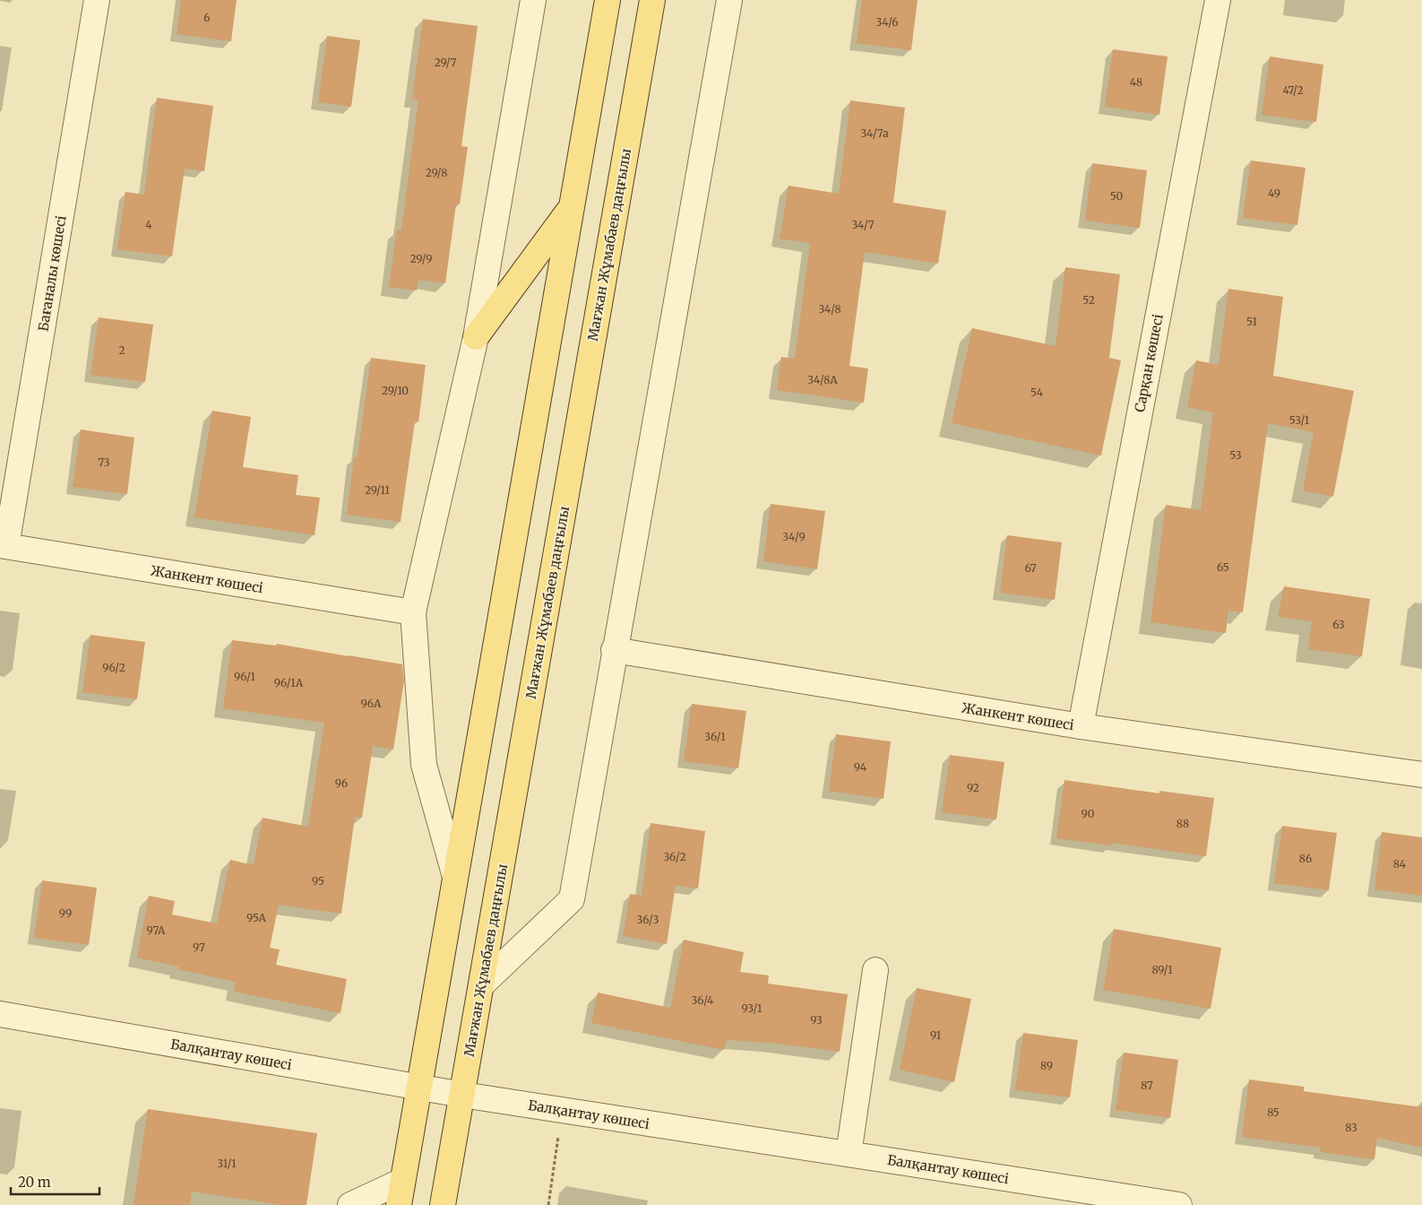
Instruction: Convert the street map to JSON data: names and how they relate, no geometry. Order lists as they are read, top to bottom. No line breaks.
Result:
{"streets":{"main road":["Мағжан Жұмабаев даңғылы"],"street":["Бағаналы көшесі","Сарқан көшесі","Жанкент көшесі","Балқантау көшесі"]},"crossings":[["Мағжан Жұмабаев даңғылы","Балқантау көшесі"],["Бағаналы көшесі","Жанкент көшесі"],["Сарқан көшесі","Жанкент көшесі"]],"house_numbers":["6","34/6","29/7","48","47/2","34/7а","29/8","49","50","4","34/7","29/9","52","34/8","51","2","34/8A","29/10","54","53/1","53","73","29/11","34/9","65","67","63","96/2","96/1","96/1А","96A","36/1","94","96","92","90","88","36/2","86","84","95","99","95А","36/3","97A","97","89/1","36/4","93/1","93","91","89","87","85","83","31/1"],"scale_bar":"20 m"}
